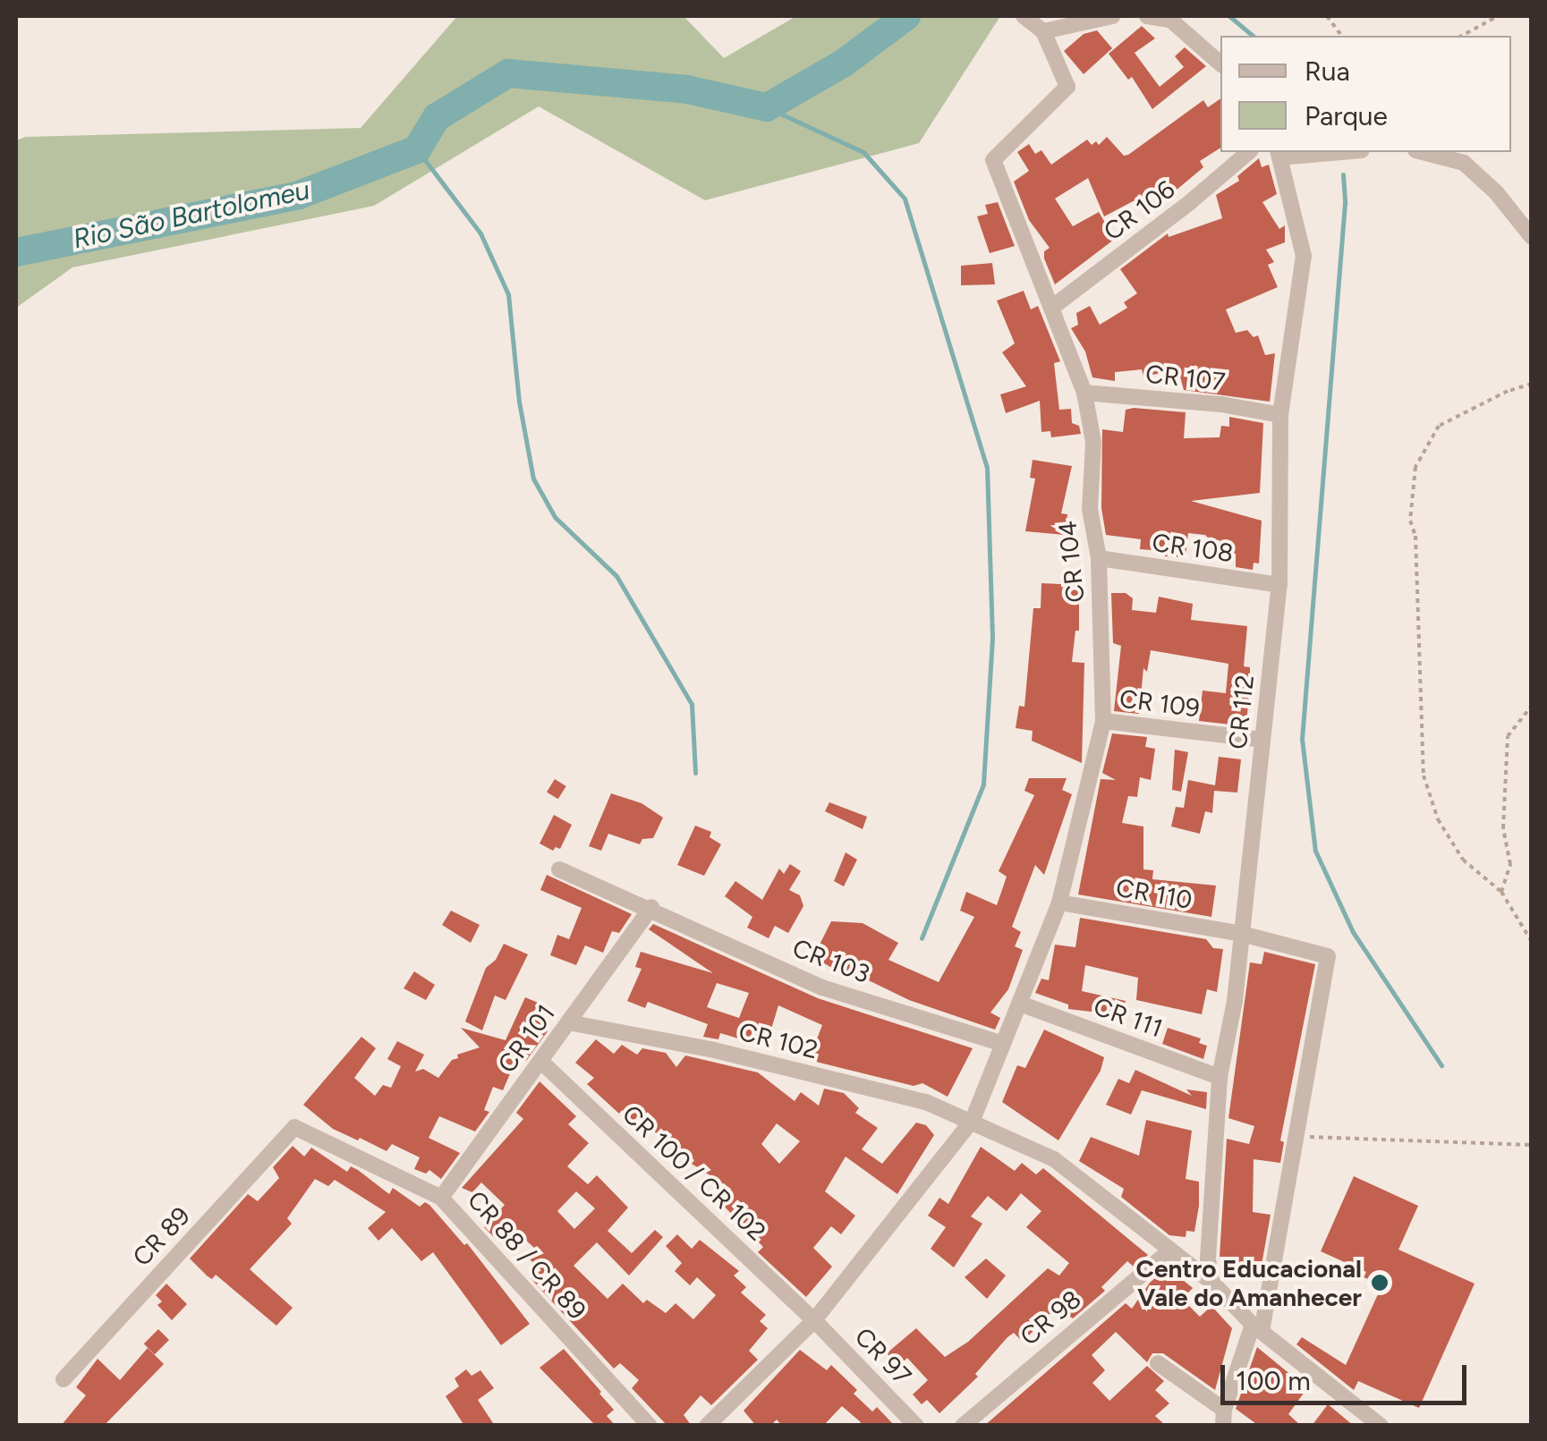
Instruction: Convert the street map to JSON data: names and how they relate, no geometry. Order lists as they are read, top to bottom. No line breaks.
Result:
{"streets":{"street":["CR 106","CR 107","CR 108","CR 104","CR 109","CR 112","CR 110","CR 103","CR 111","CR 101","CR 102","CR 100 / CR 102","CR 89","CR 88 / CR 89","CR 98","CR 97"]},"crossings":[["CR 106","CR 104"],["CR 107","CR 104"],["CR 107","CR 112"],["CR 108","CR 104"],["CR 108","CR 112"],["CR 104","CR 109"],["CR 104","CR 110"],["CR 104","CR 103"],["CR 104","CR 111"],["CR 104","CR 102"],["CR 104","CR 100 / CR 102"],["CR 104","CR 97"],["CR 109","CR 112"],["CR 112","CR 110"],["CR 112","CR 111"],["CR 112","CR 102"],["CR 103","CR 101"],["CR 101","CR 102"],["CR 101","CR 100 / CR 102"],["CR 101","CR 88 / CR 89"],["CR 102","CR 98"],["CR 100 / CR 102","CR 97"],["CR 89","CR 88 / CR 89"]],"water":["Rio São Bartolomeu"],"places":["Centro Educacional Vale do Amanhecer"],"legend":["Rua","Parque"],"scale_bar":"100 m"}
